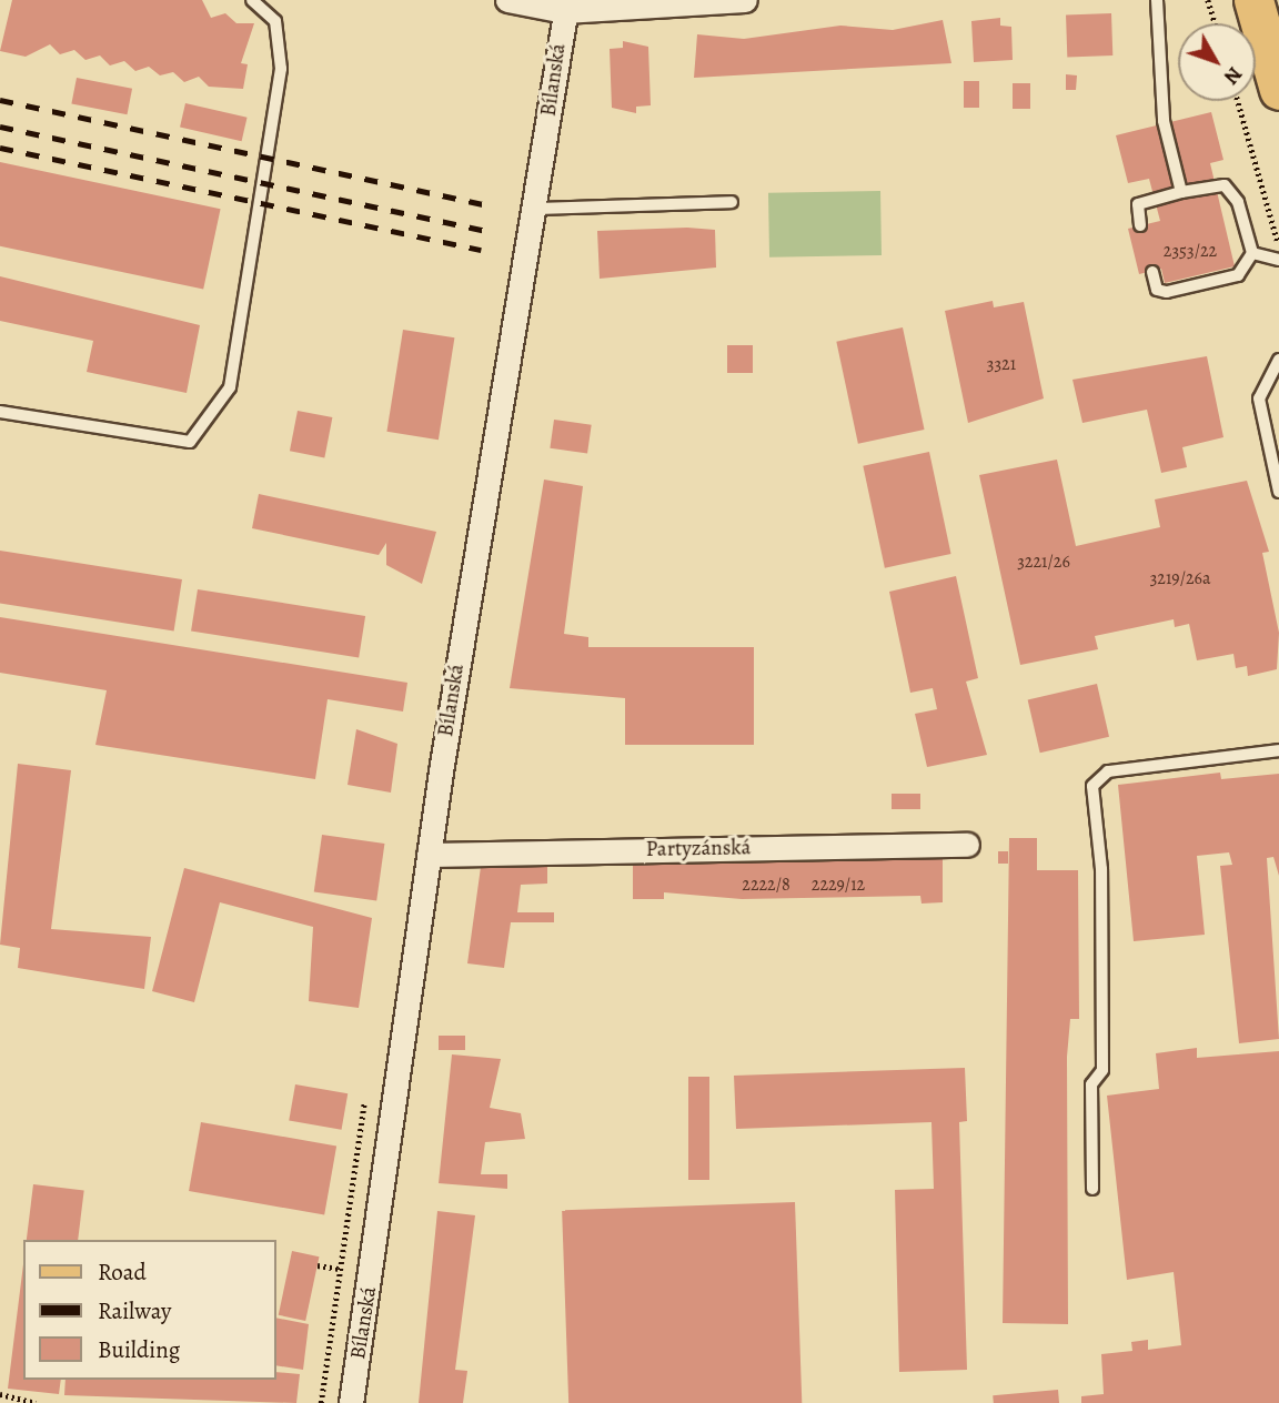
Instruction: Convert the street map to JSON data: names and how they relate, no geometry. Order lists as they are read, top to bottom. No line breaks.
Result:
{"streets":{"street":["Bílanská","Partyzánská"]},"crossings":[["Bílanská","Partyzánská"]],"house_numbers":["2353/22","3321","3221/26","3219/26a","2222/8","2229/12"],"legend":["Road","Railway","Building"],"north":"bottom right"}
